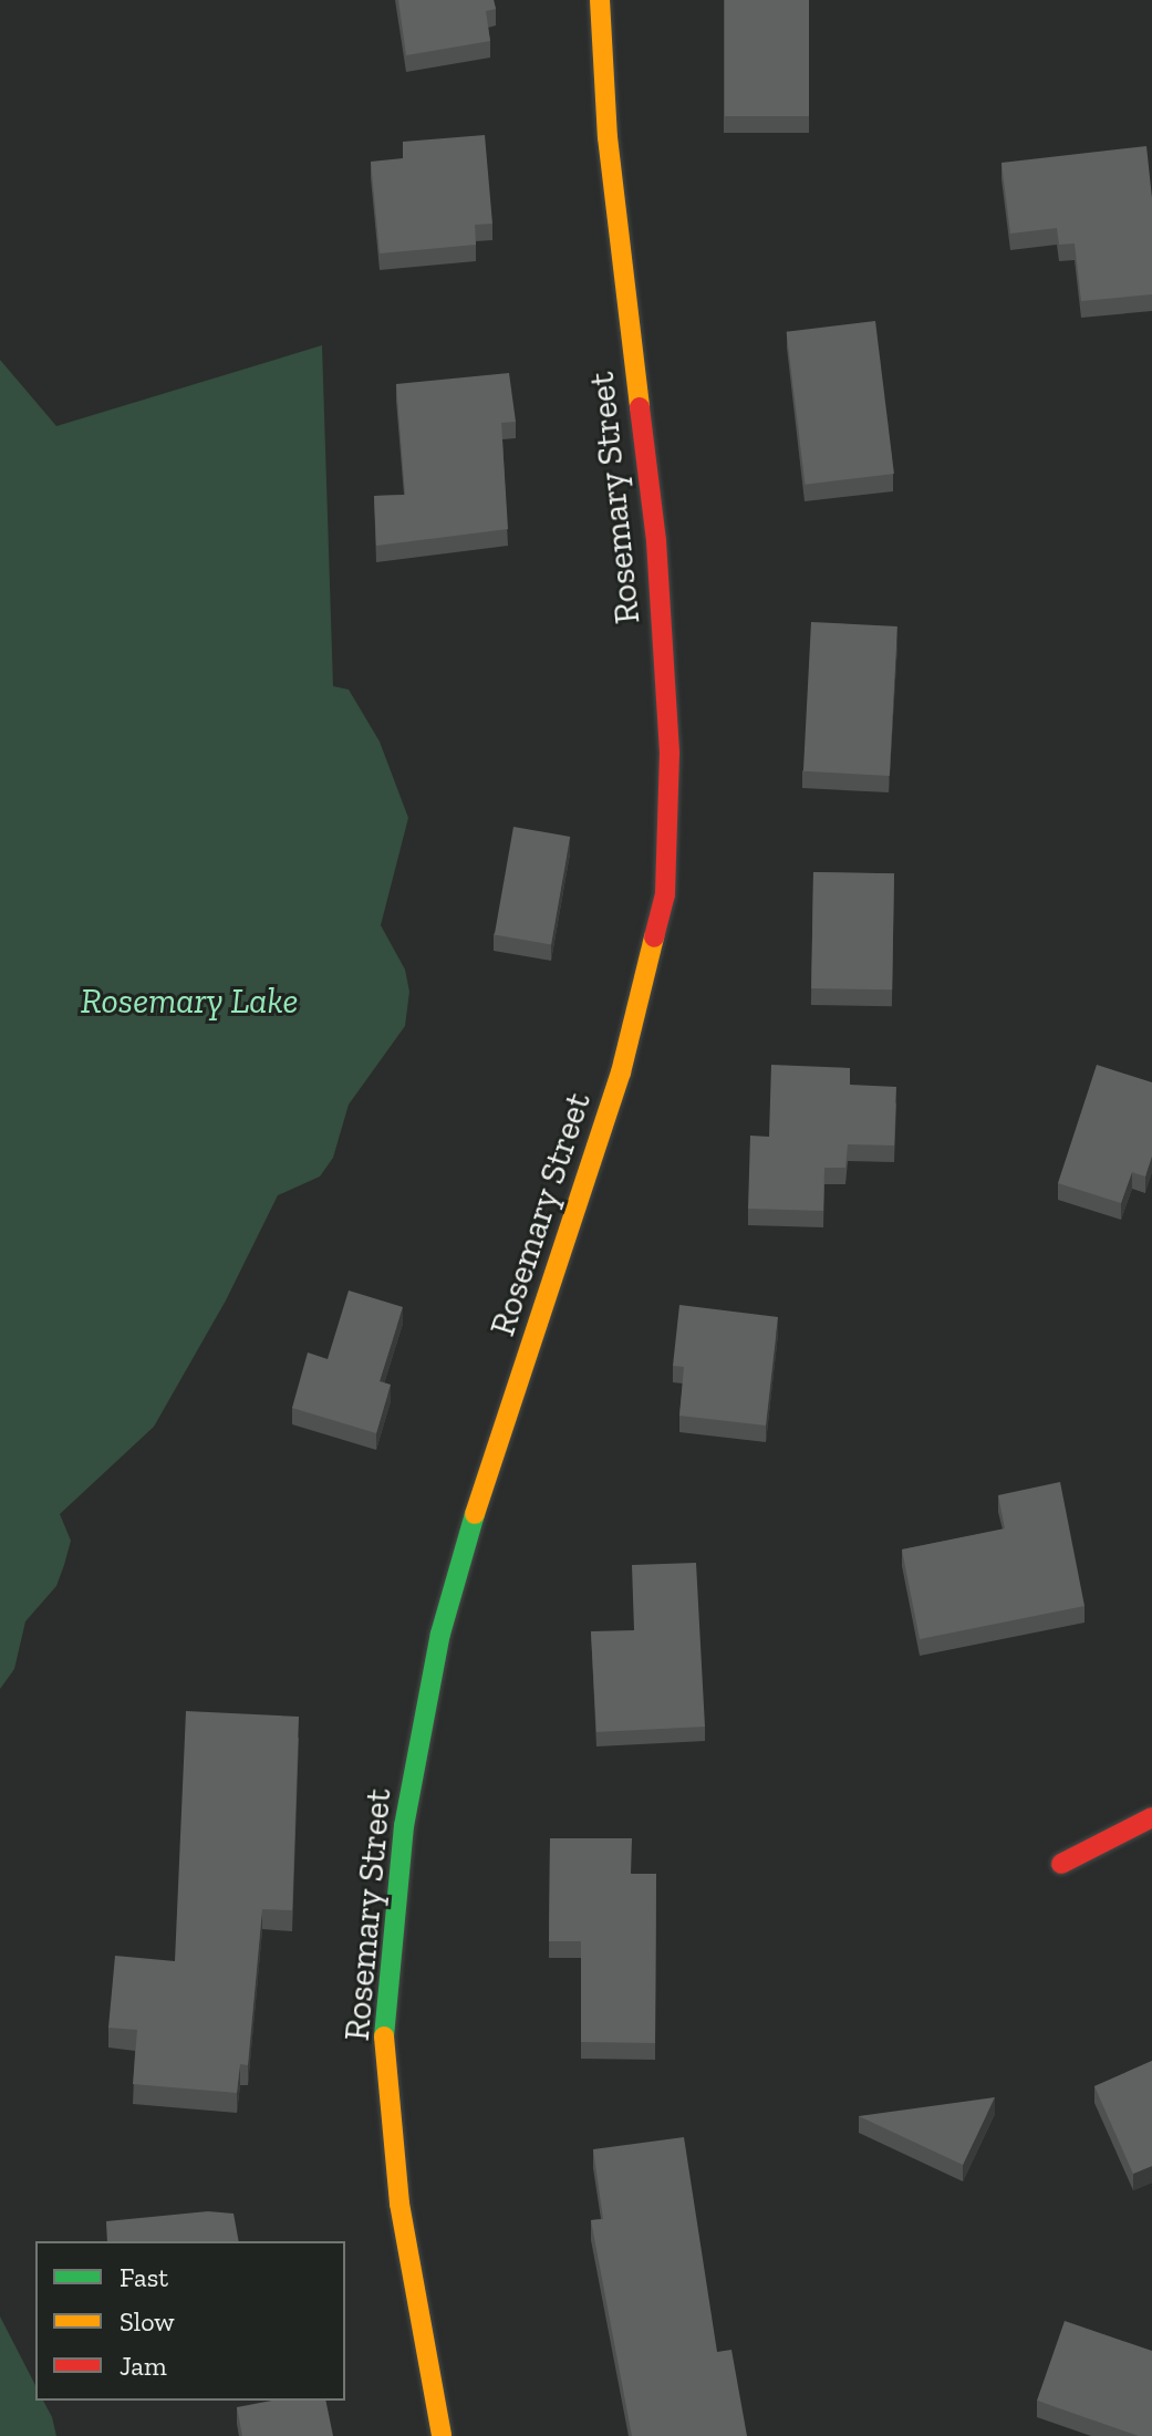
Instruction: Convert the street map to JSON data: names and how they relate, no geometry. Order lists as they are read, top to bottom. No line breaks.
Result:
{"streets":{"street":["Rosemary Street"]},"parks":["Rosemary Lake"],"legend":["Fast","Slow","Jam"]}
